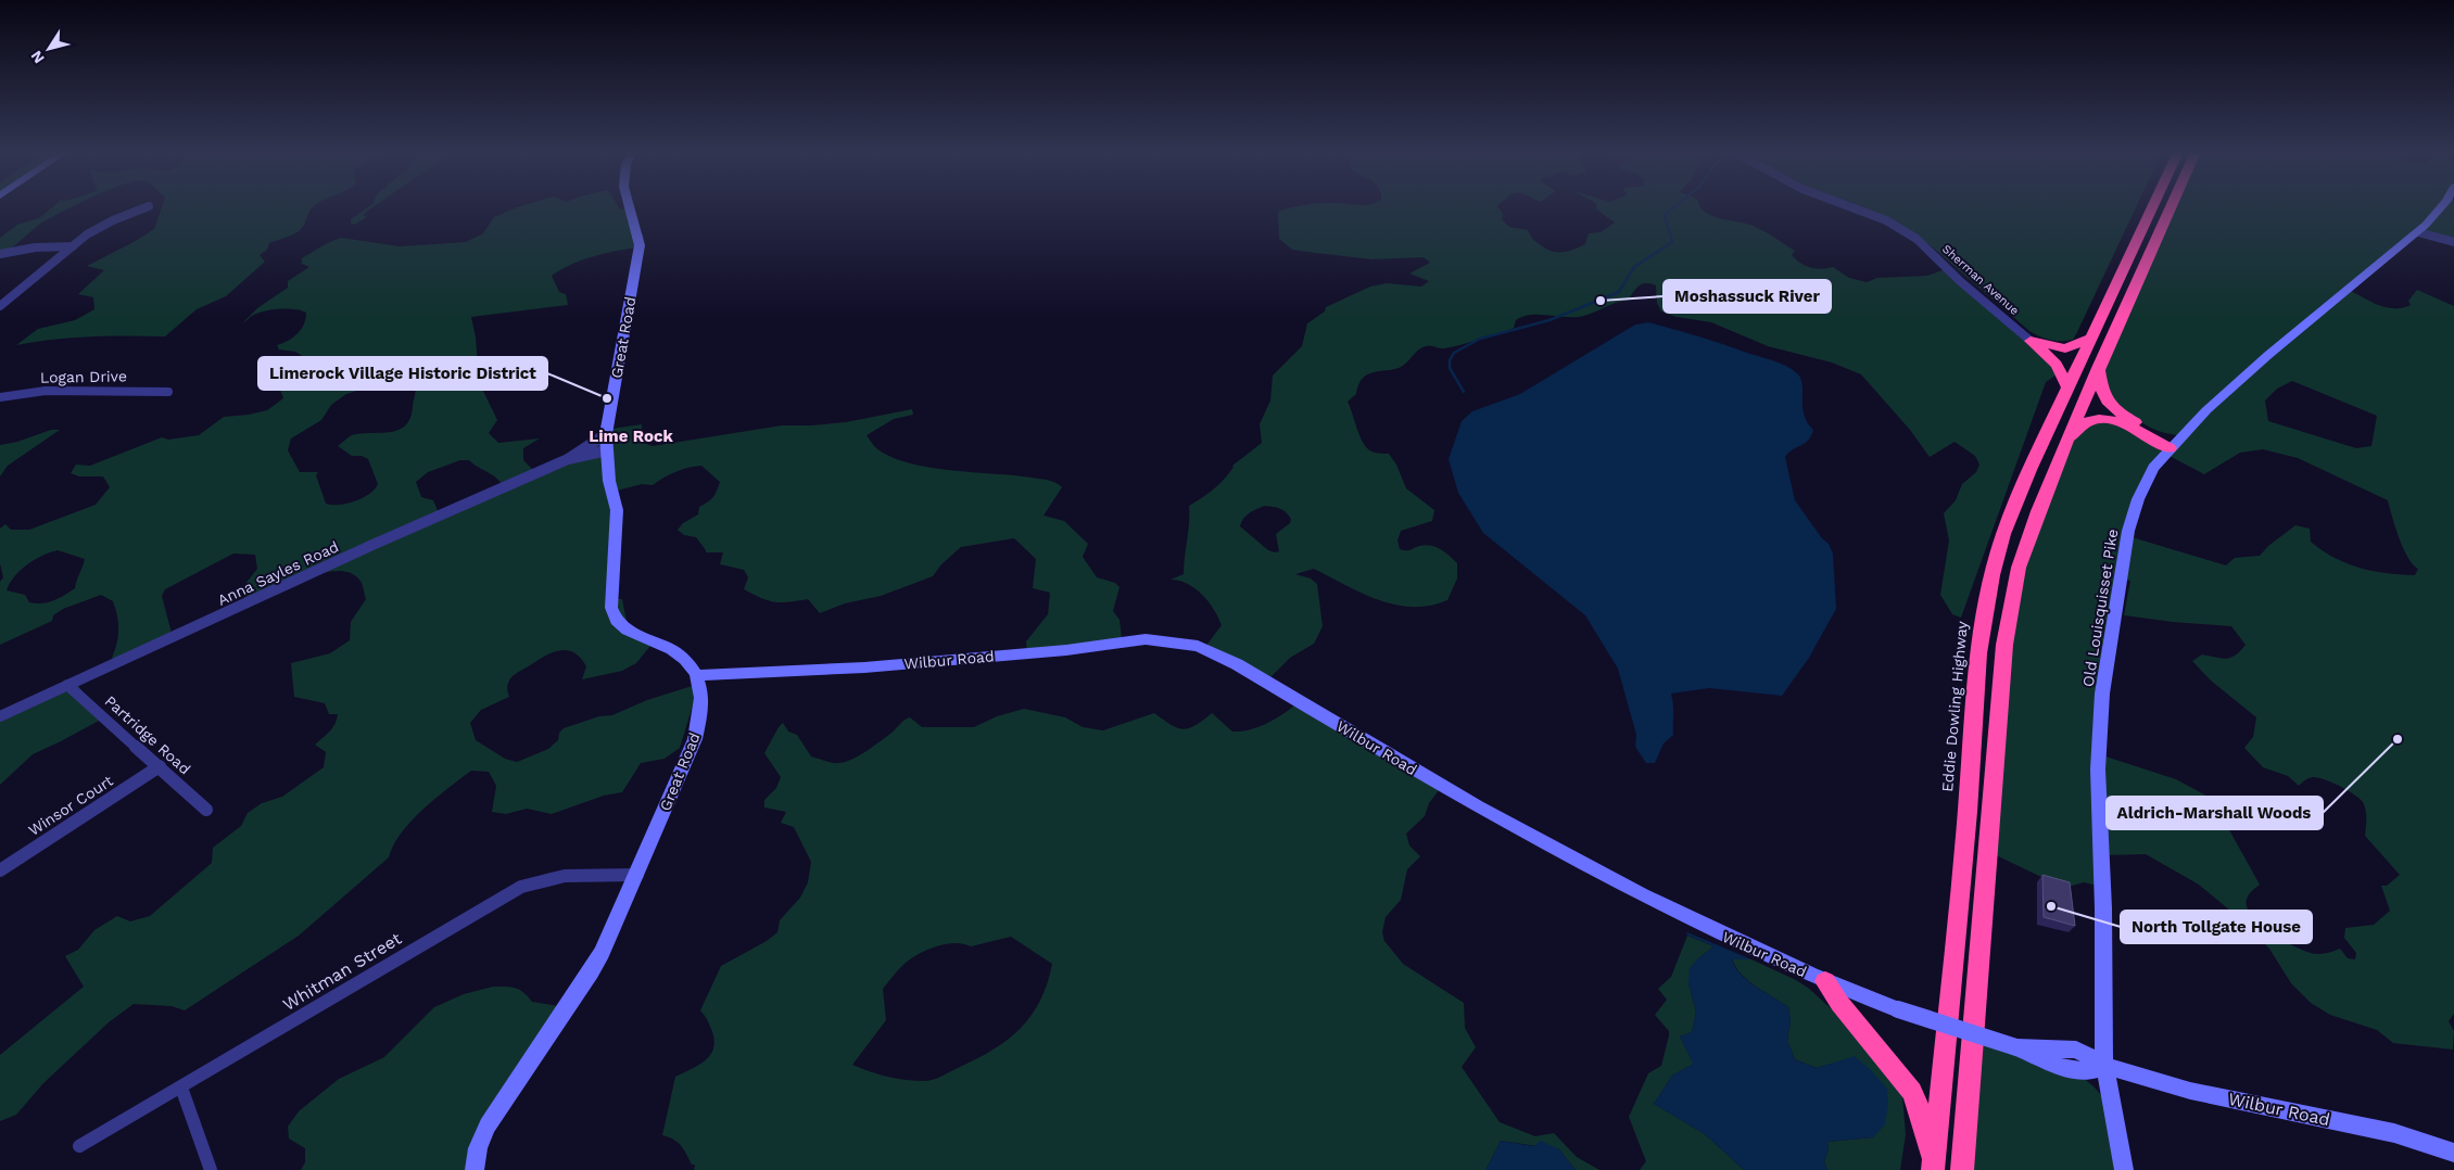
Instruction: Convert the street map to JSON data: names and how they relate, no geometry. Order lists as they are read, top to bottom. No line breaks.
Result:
{"streets":{"highway":["Eddie Dowling Highway"],"street":["Sherman Avenue","Great Road","Logan Drive","Anna Sayles Road","Old Louisquisset Pike","Wilbur Road","Partridge Road","Winsor Court","Whitman Street"]},"crossings":[["Great Road","Anna Sayles Road"],["Great Road","Wilbur Road"],["Great Road","Whitman Street"],["Anna Sayles Road","Partridge Road"],["Old Louisquisset Pike","Wilbur Road"],["Partridge Road","Winsor Court"]],"districts":["Lime Rock"],"places":["Moshassuck River","Limerock Village Historic District","Aldrich-Marshall Woods","North Tollgate House"],"north":"bottom left"}
